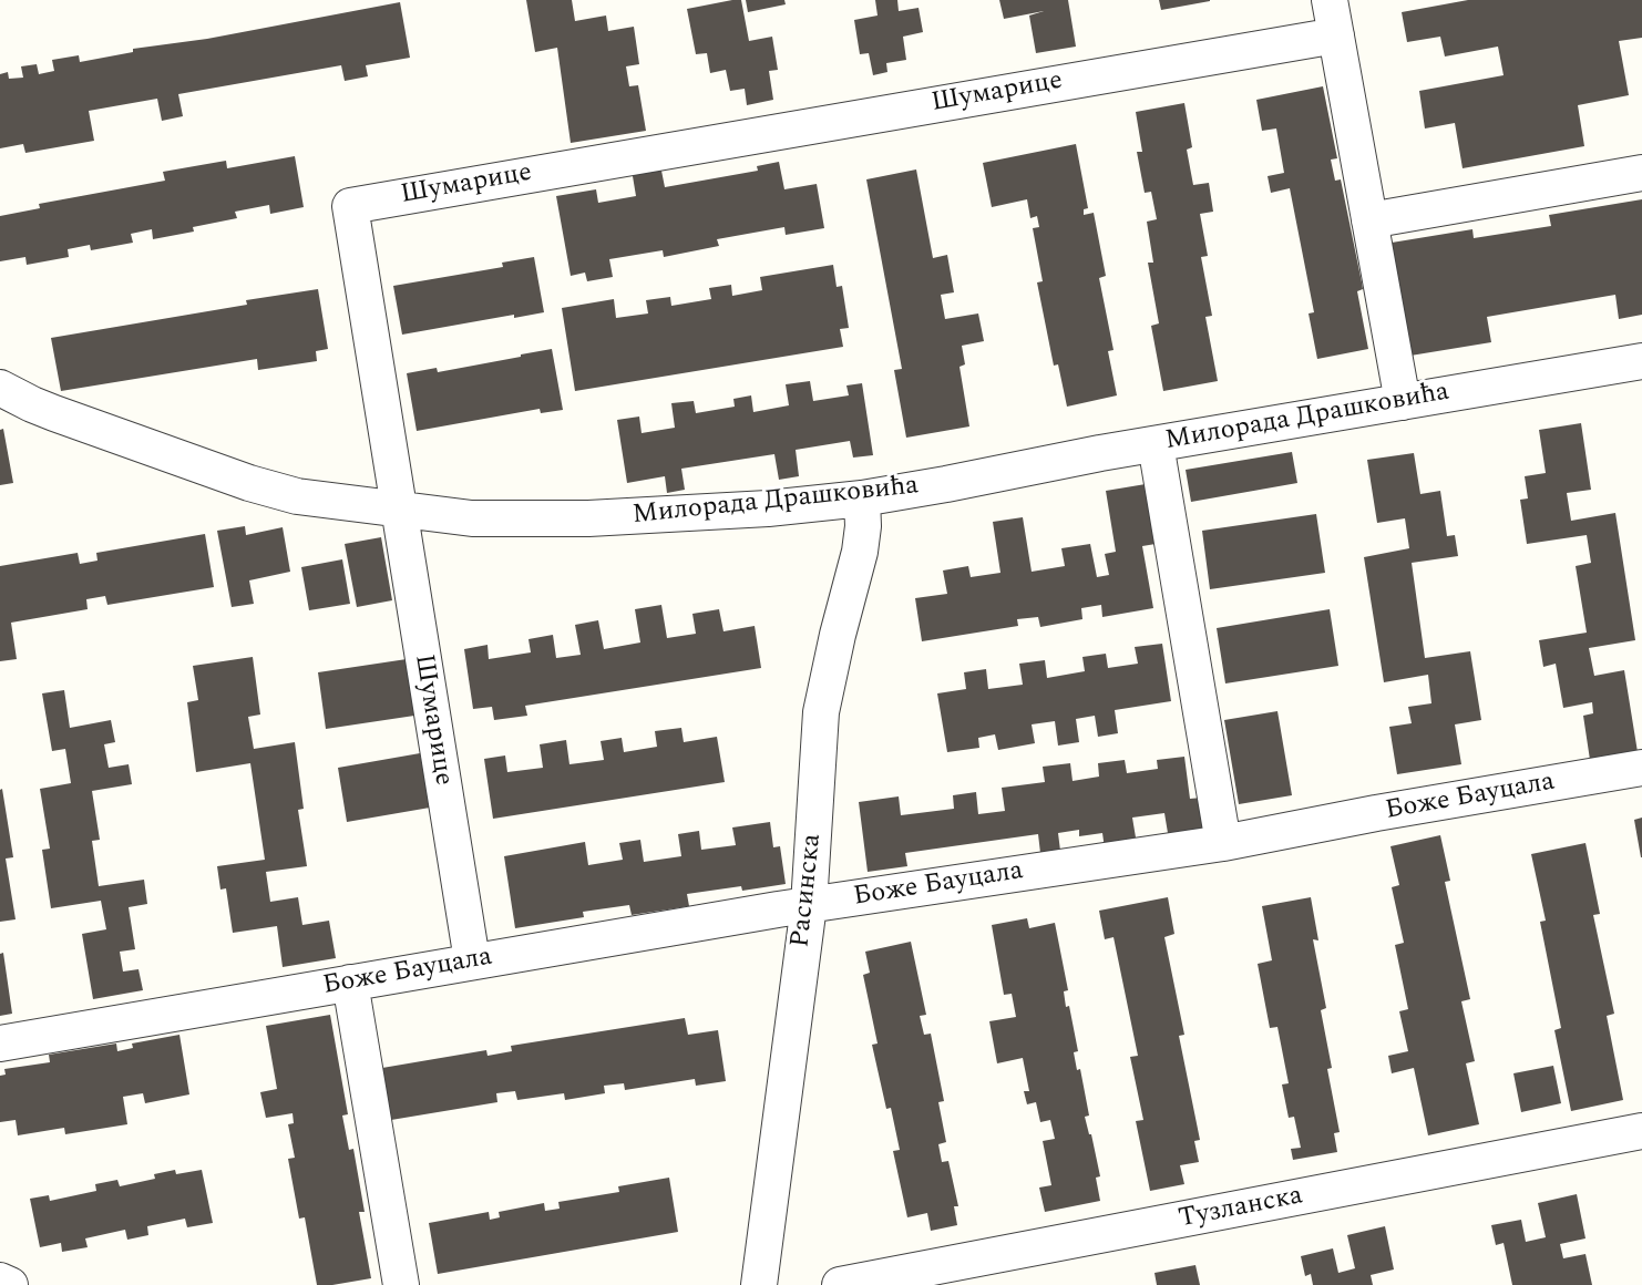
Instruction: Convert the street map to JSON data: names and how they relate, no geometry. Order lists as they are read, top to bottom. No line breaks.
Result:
{"streets":{"street":["Шумарице","Милорада Драшковића","Боже Бауцала","Расинска","Тузланска"]},"crossings":[["Шумарице","Милорада Драшковића"],["Шумарице","Боже Бауцала"],["Милорада Драшковића","Расинска"],["Боже Бауцала","Расинска"]]}
